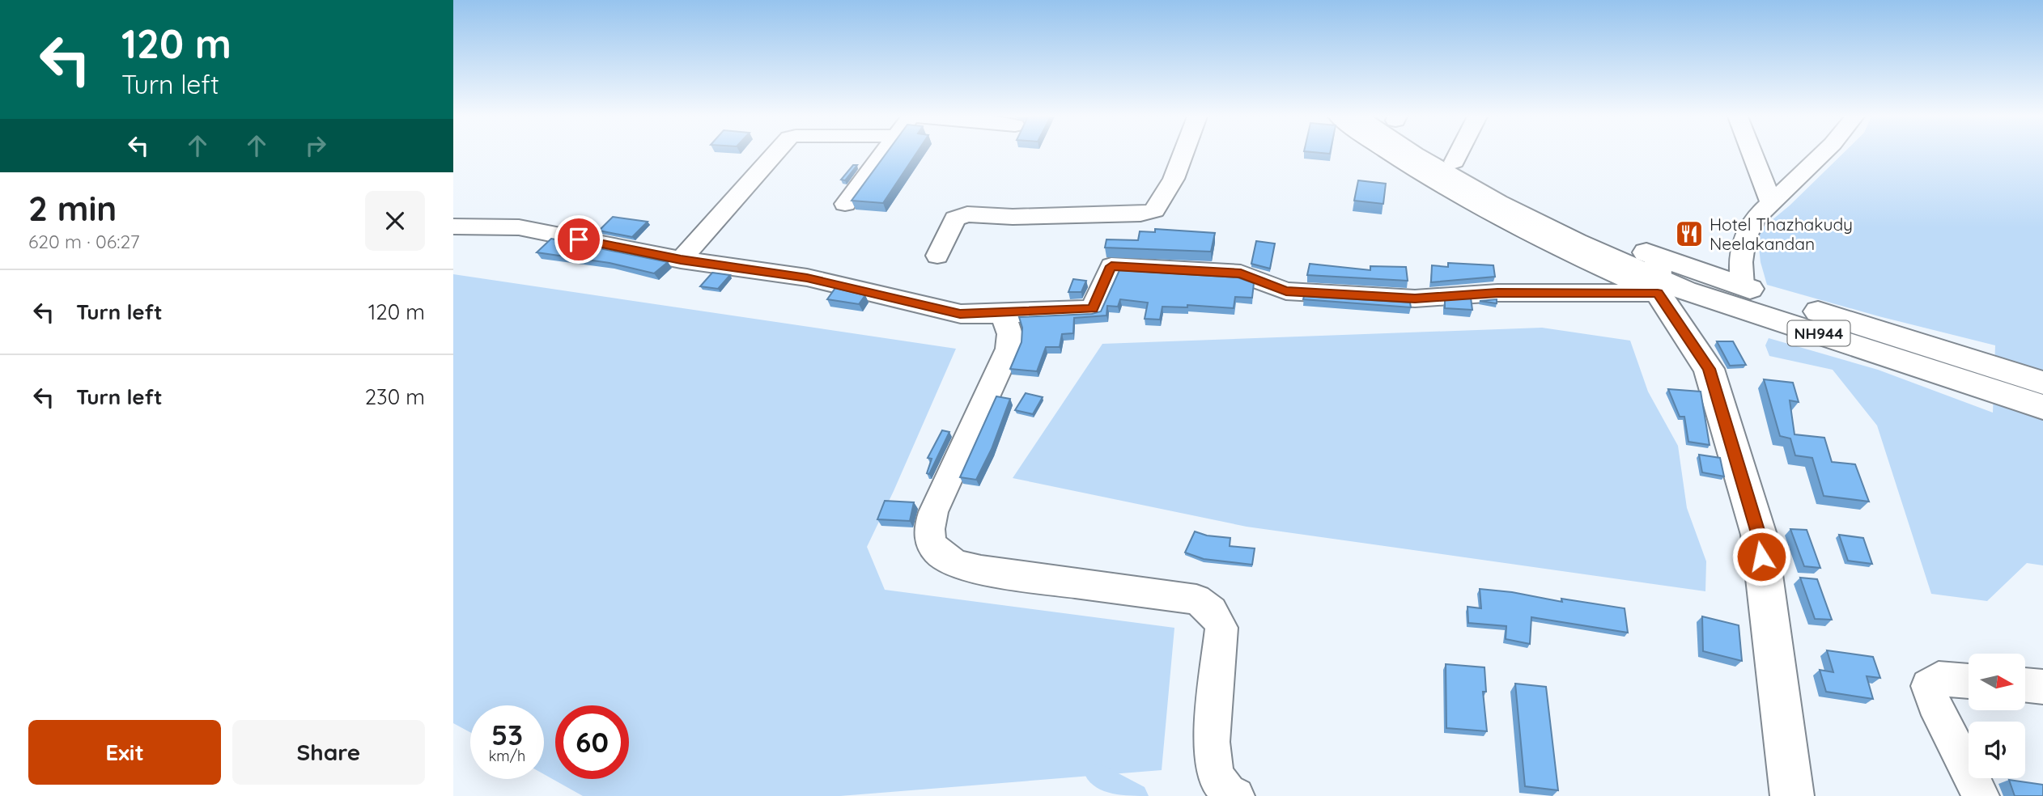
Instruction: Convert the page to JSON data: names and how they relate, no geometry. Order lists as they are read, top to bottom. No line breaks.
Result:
{"streets":{"main road":["NH944"]},"places":{"restaurant":["Hotel Thazhakudy Neelakandan"]},"north":"right","page":{"turn":["120 m","Turn left"],"heading":["2 min","620 m · 06:27"],"list":[{"name":"Turn left","value":"120 m"},{"name":"Turn left","value":"230 m"}],"speed":"53 km/h","limit":"60","buttons":["Exit","Share"]}}
